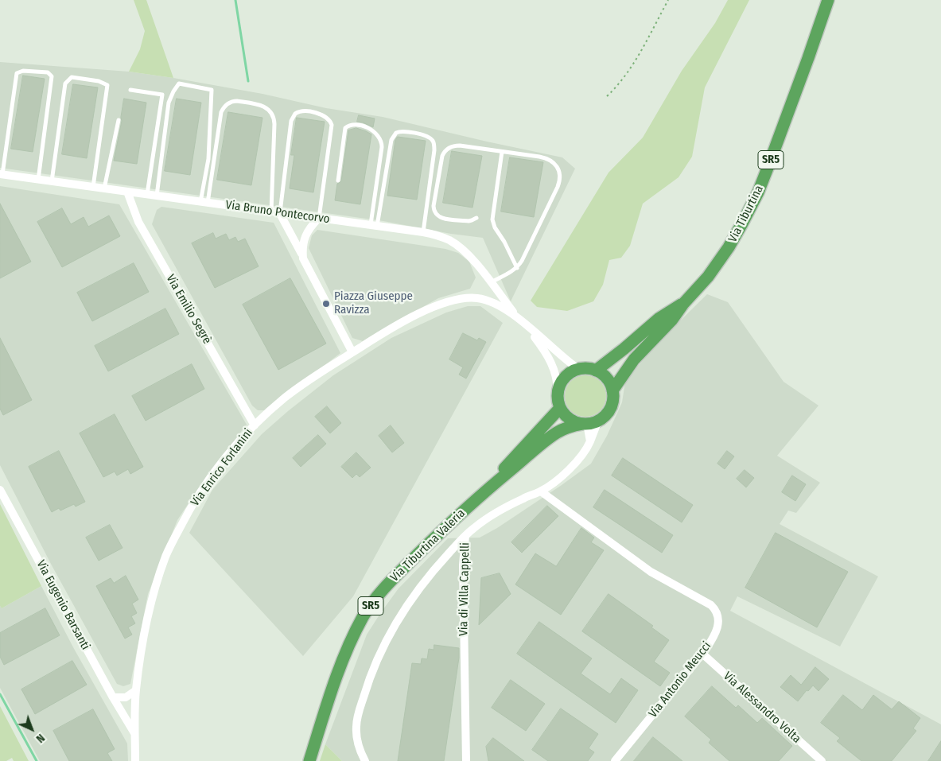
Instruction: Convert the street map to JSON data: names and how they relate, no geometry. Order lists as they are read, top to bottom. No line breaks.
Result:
{"streets":{"main road":["SR5","Via Tiburtina","Via Tiburtina Valeria"],"street":["Via Bruno Pontecorvo","Via Emilio Segrè","Via Enrico Forlanini","Via di Villa Cappelli","Via Eugenio Barsanti","Via Antonio Meucci","Via Alessandro Volta"]},"crossings":[["Via Bruno Pontecorvo","Via Tiburtina"],["Via Bruno Pontecorvo","Via Emilio Segrè"],["Via Bruno Pontecorvo","Via Enrico Forlanini"],["Via Bruno Pontecorvo","Via Tiburtina Valeria"],["Via Tiburtina","Via Tiburtina Valeria"],["Via Emilio Segrè","Via Enrico Forlanini"],["Via Enrico Forlanini","Via Eugenio Barsanti"],["Via Antonio Meucci","Via Alessandro Volta"]],"places":["Piazza Giuseppe Ravizza"],"north":"bottom right"}
